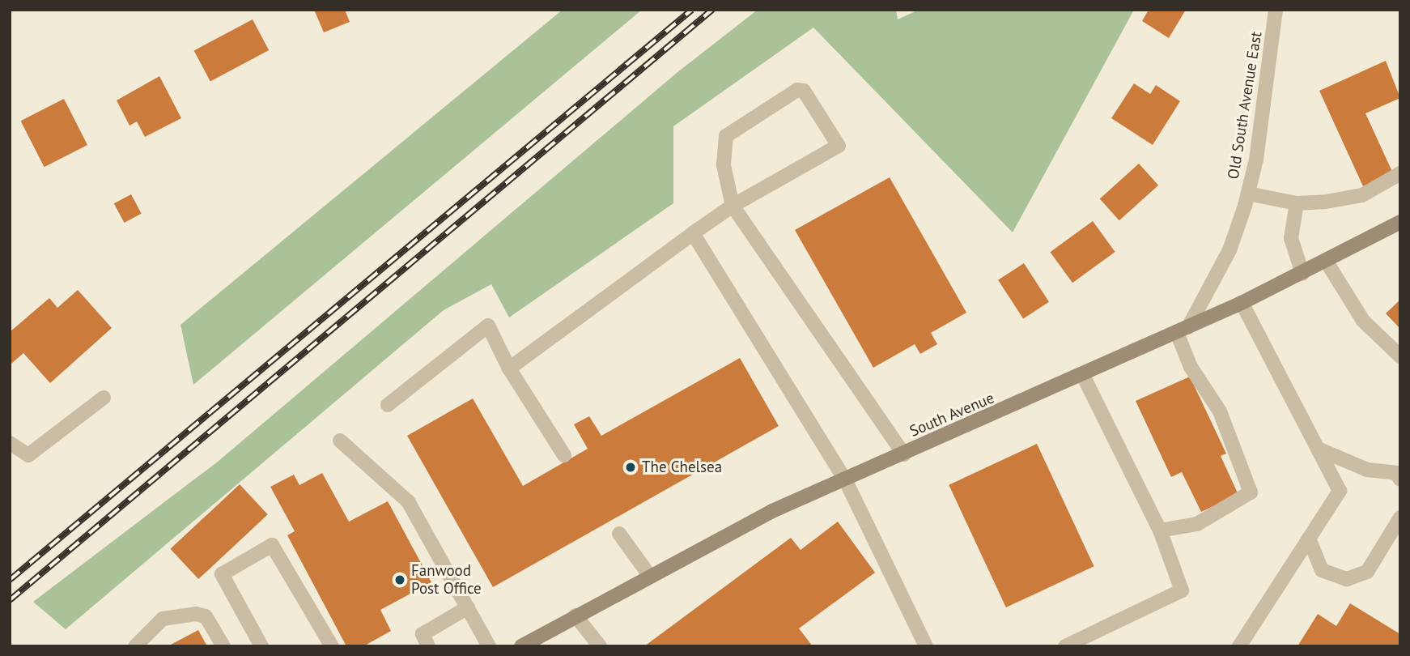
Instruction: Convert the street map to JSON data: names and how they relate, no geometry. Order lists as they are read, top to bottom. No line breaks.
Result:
{"streets":{"main road":["South Avenue"],"street":["Old South Avenue East"]},"crossings":[["Old South Avenue East","South Avenue"]],"places":["The Chelsea","Fanwood Post Office"]}
